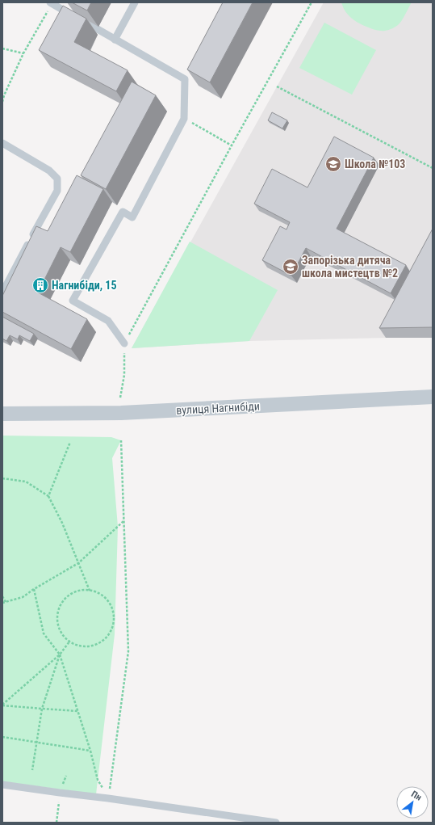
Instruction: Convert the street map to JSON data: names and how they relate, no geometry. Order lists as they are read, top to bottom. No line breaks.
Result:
{"streets":{"street":["вулиця Нагнибіди"]},"places":{"school or university":["Школа №103","Запорізька дитяча школа мистецтв №2"],"building":["Нагнибіди, 15"]},"north":"top right"}
